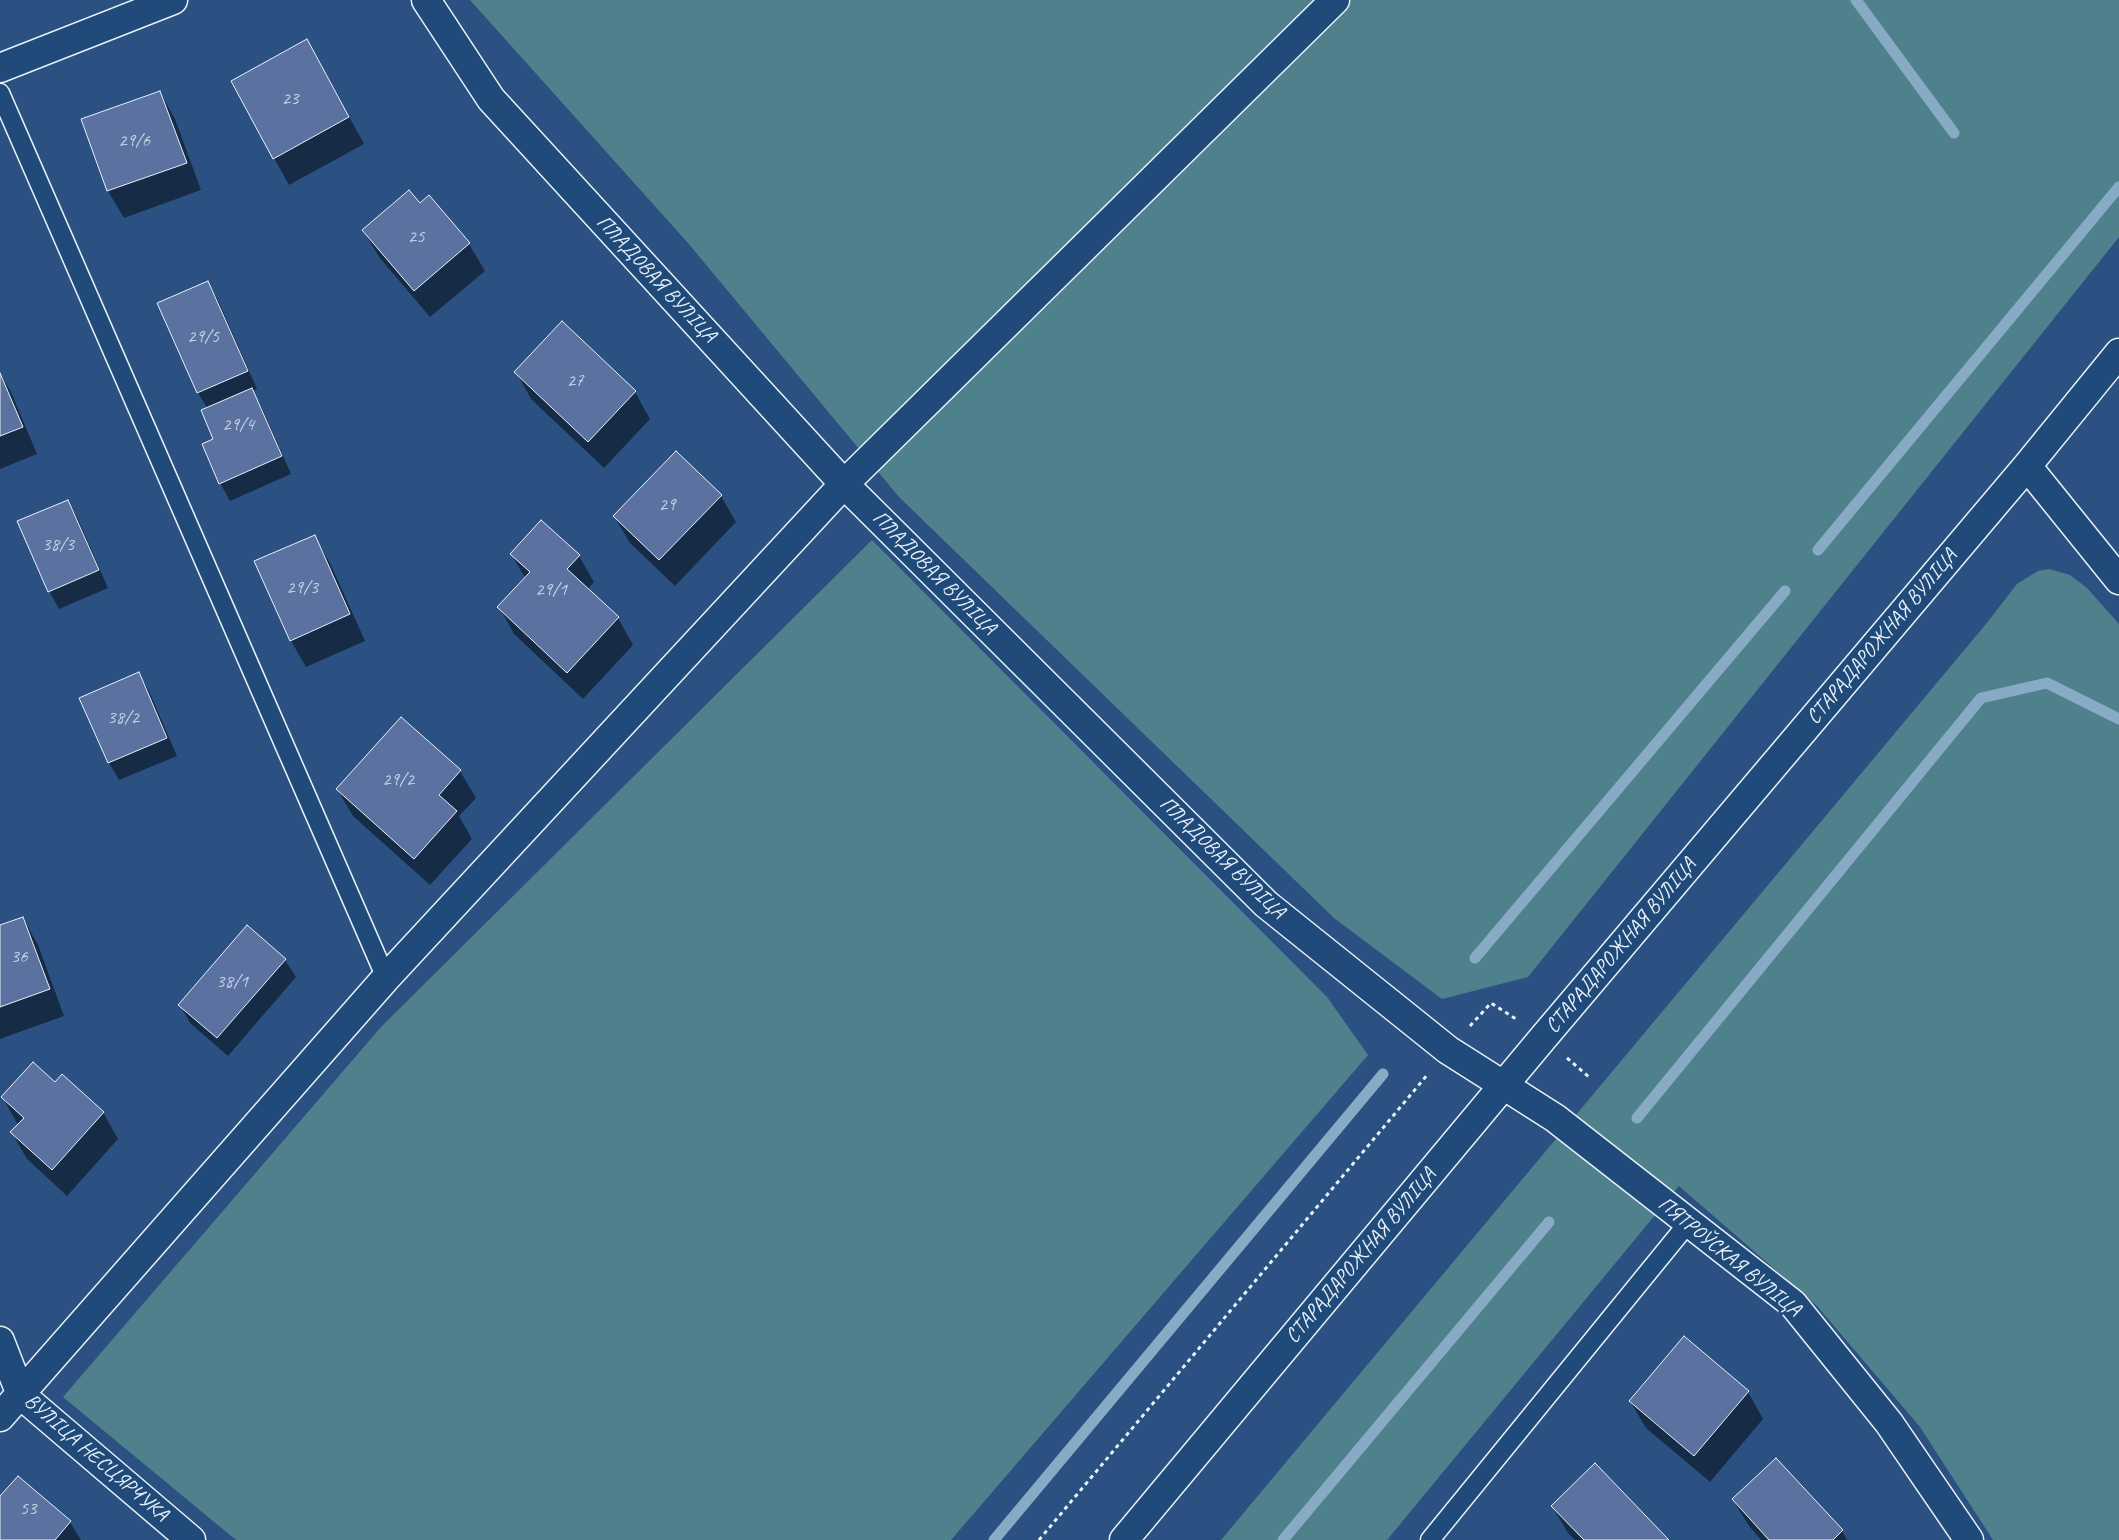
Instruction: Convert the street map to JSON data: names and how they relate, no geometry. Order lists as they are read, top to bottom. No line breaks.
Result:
{"streets":{"street":["ПЛАДОВАЯ ВУЛІЦА","СТАРАДАРОЖНАЯ ВУЛІЦА","ПЯТРОЎСКАЯ ВУЛІЦА","ВУЛІЦА НЕСЦЯРЧУКА"]},"crossings":[["ПЛАДОВАЯ ВУЛІЦА","СТАРАДАРОЖНАЯ ВУЛІЦА"],["ПЛАДОВАЯ ВУЛІЦА","ПЯТРОЎСКАЯ ВУЛІЦА"],["СТАРАДАРОЖНАЯ ВУЛІЦА","ПЯТРОЎСКАЯ ВУЛІЦА"]],"house_numbers":["23","29/6","25","29/5","27","29/4","29","38/3","29/3","29/1","38/2","29/2","36","38/1","53"]}
